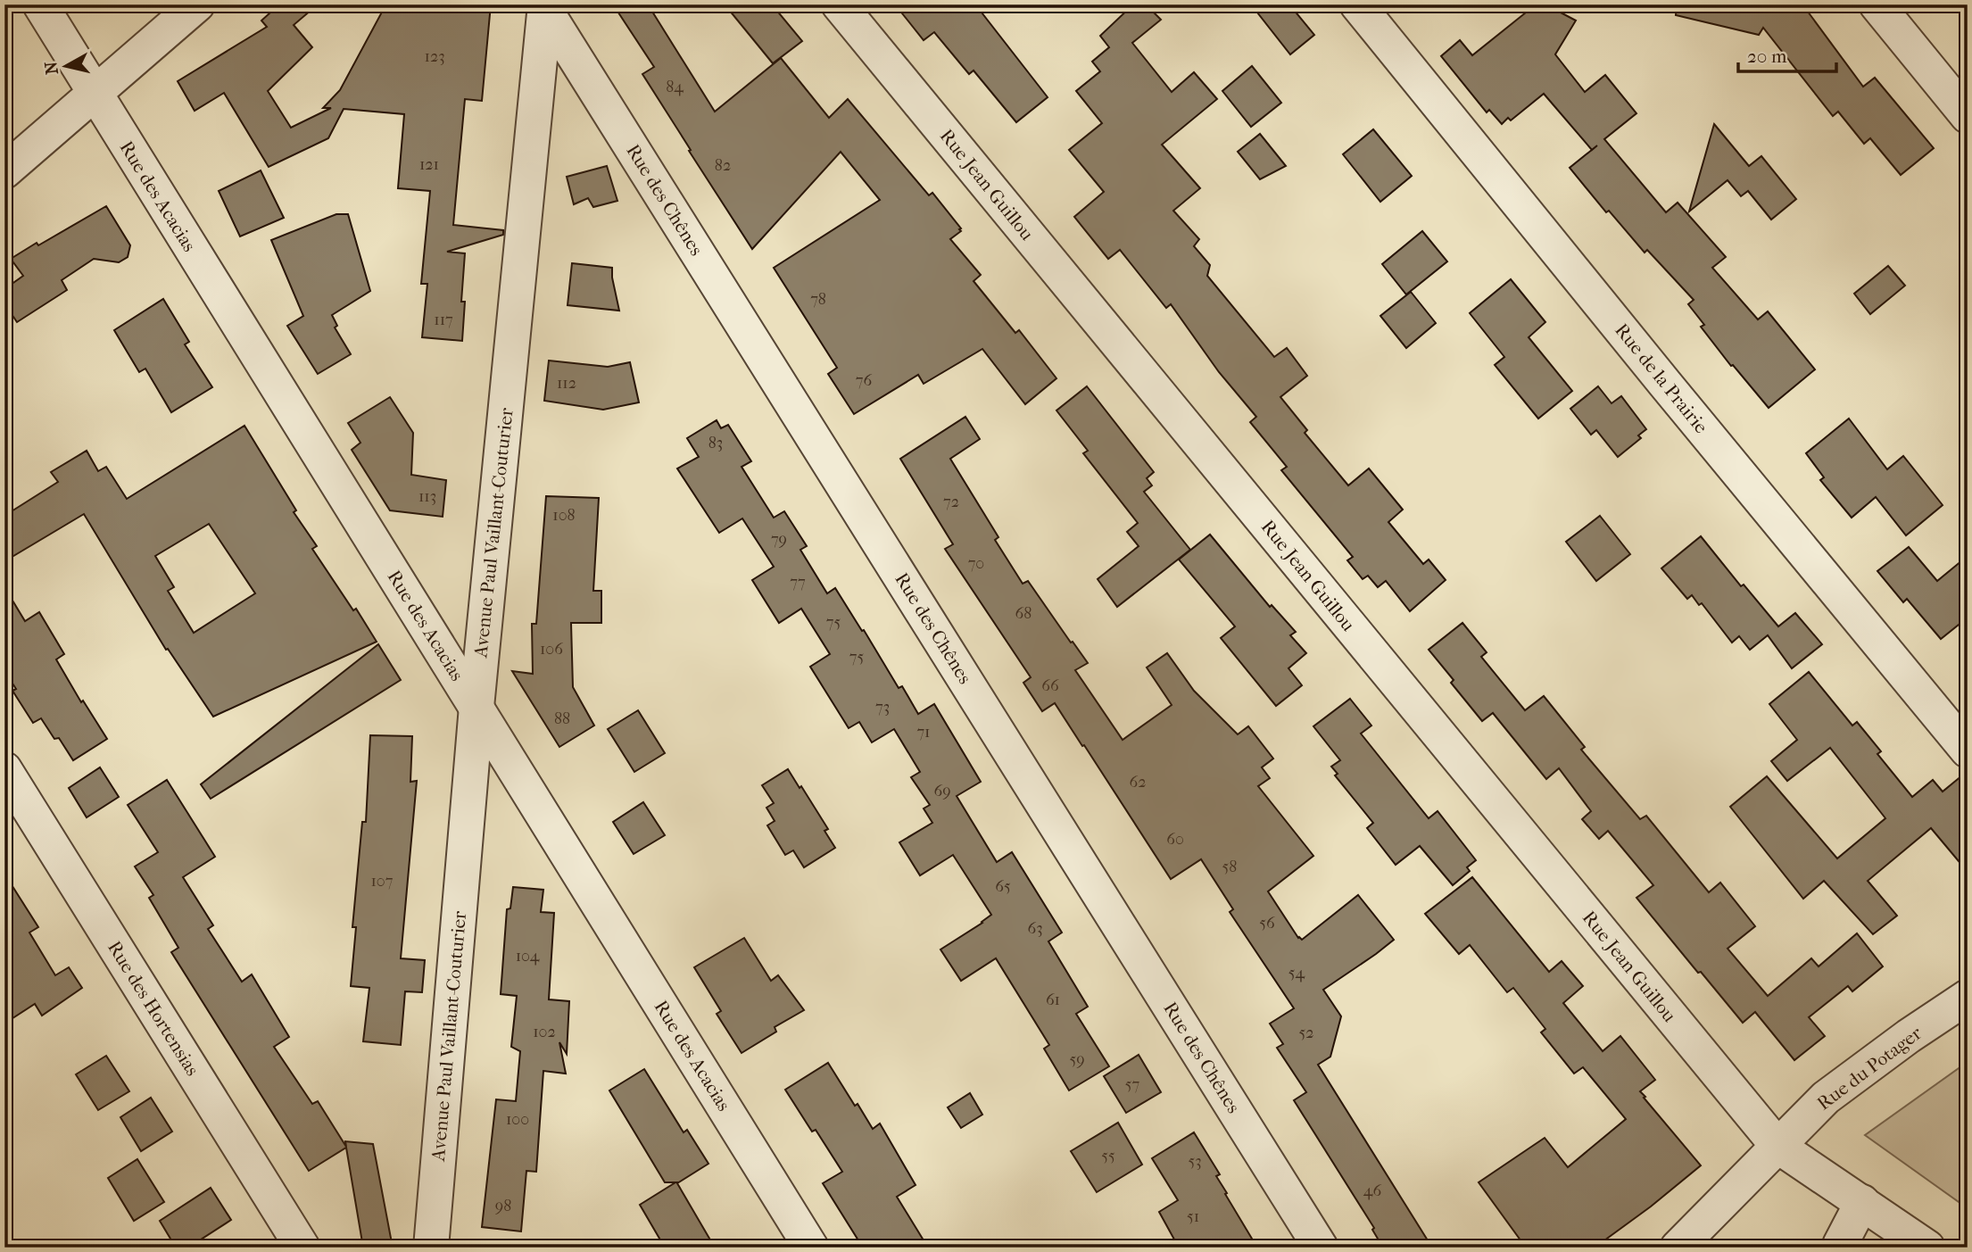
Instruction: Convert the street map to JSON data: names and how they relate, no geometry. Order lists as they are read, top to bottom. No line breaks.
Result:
{"streets":{"street":["Rue Jean Guillou","Rue des Acacias","Rue des Chênes","Rue de la Prairie","Avenue Paul Vaillant-Couturier","Rue des Hortensias","Rue du Potager"]},"crossings":[["Rue Jean Guillou","Rue du Potager"],["Rue des Acacias","Avenue Paul Vaillant-Couturier"],["Rue des Chênes","Avenue Paul Vaillant-Couturier"]],"house_numbers":["123","84","121","82","78","117","76","112","83","113","72","108","79","70","77","68","75","106","75","66","73","88","71","62","69","60","58","107","65","56","63","104","54","61","102","52","59","57","100","55","53","46","98","51"],"scale_bar":"20 m","north":"left"}
